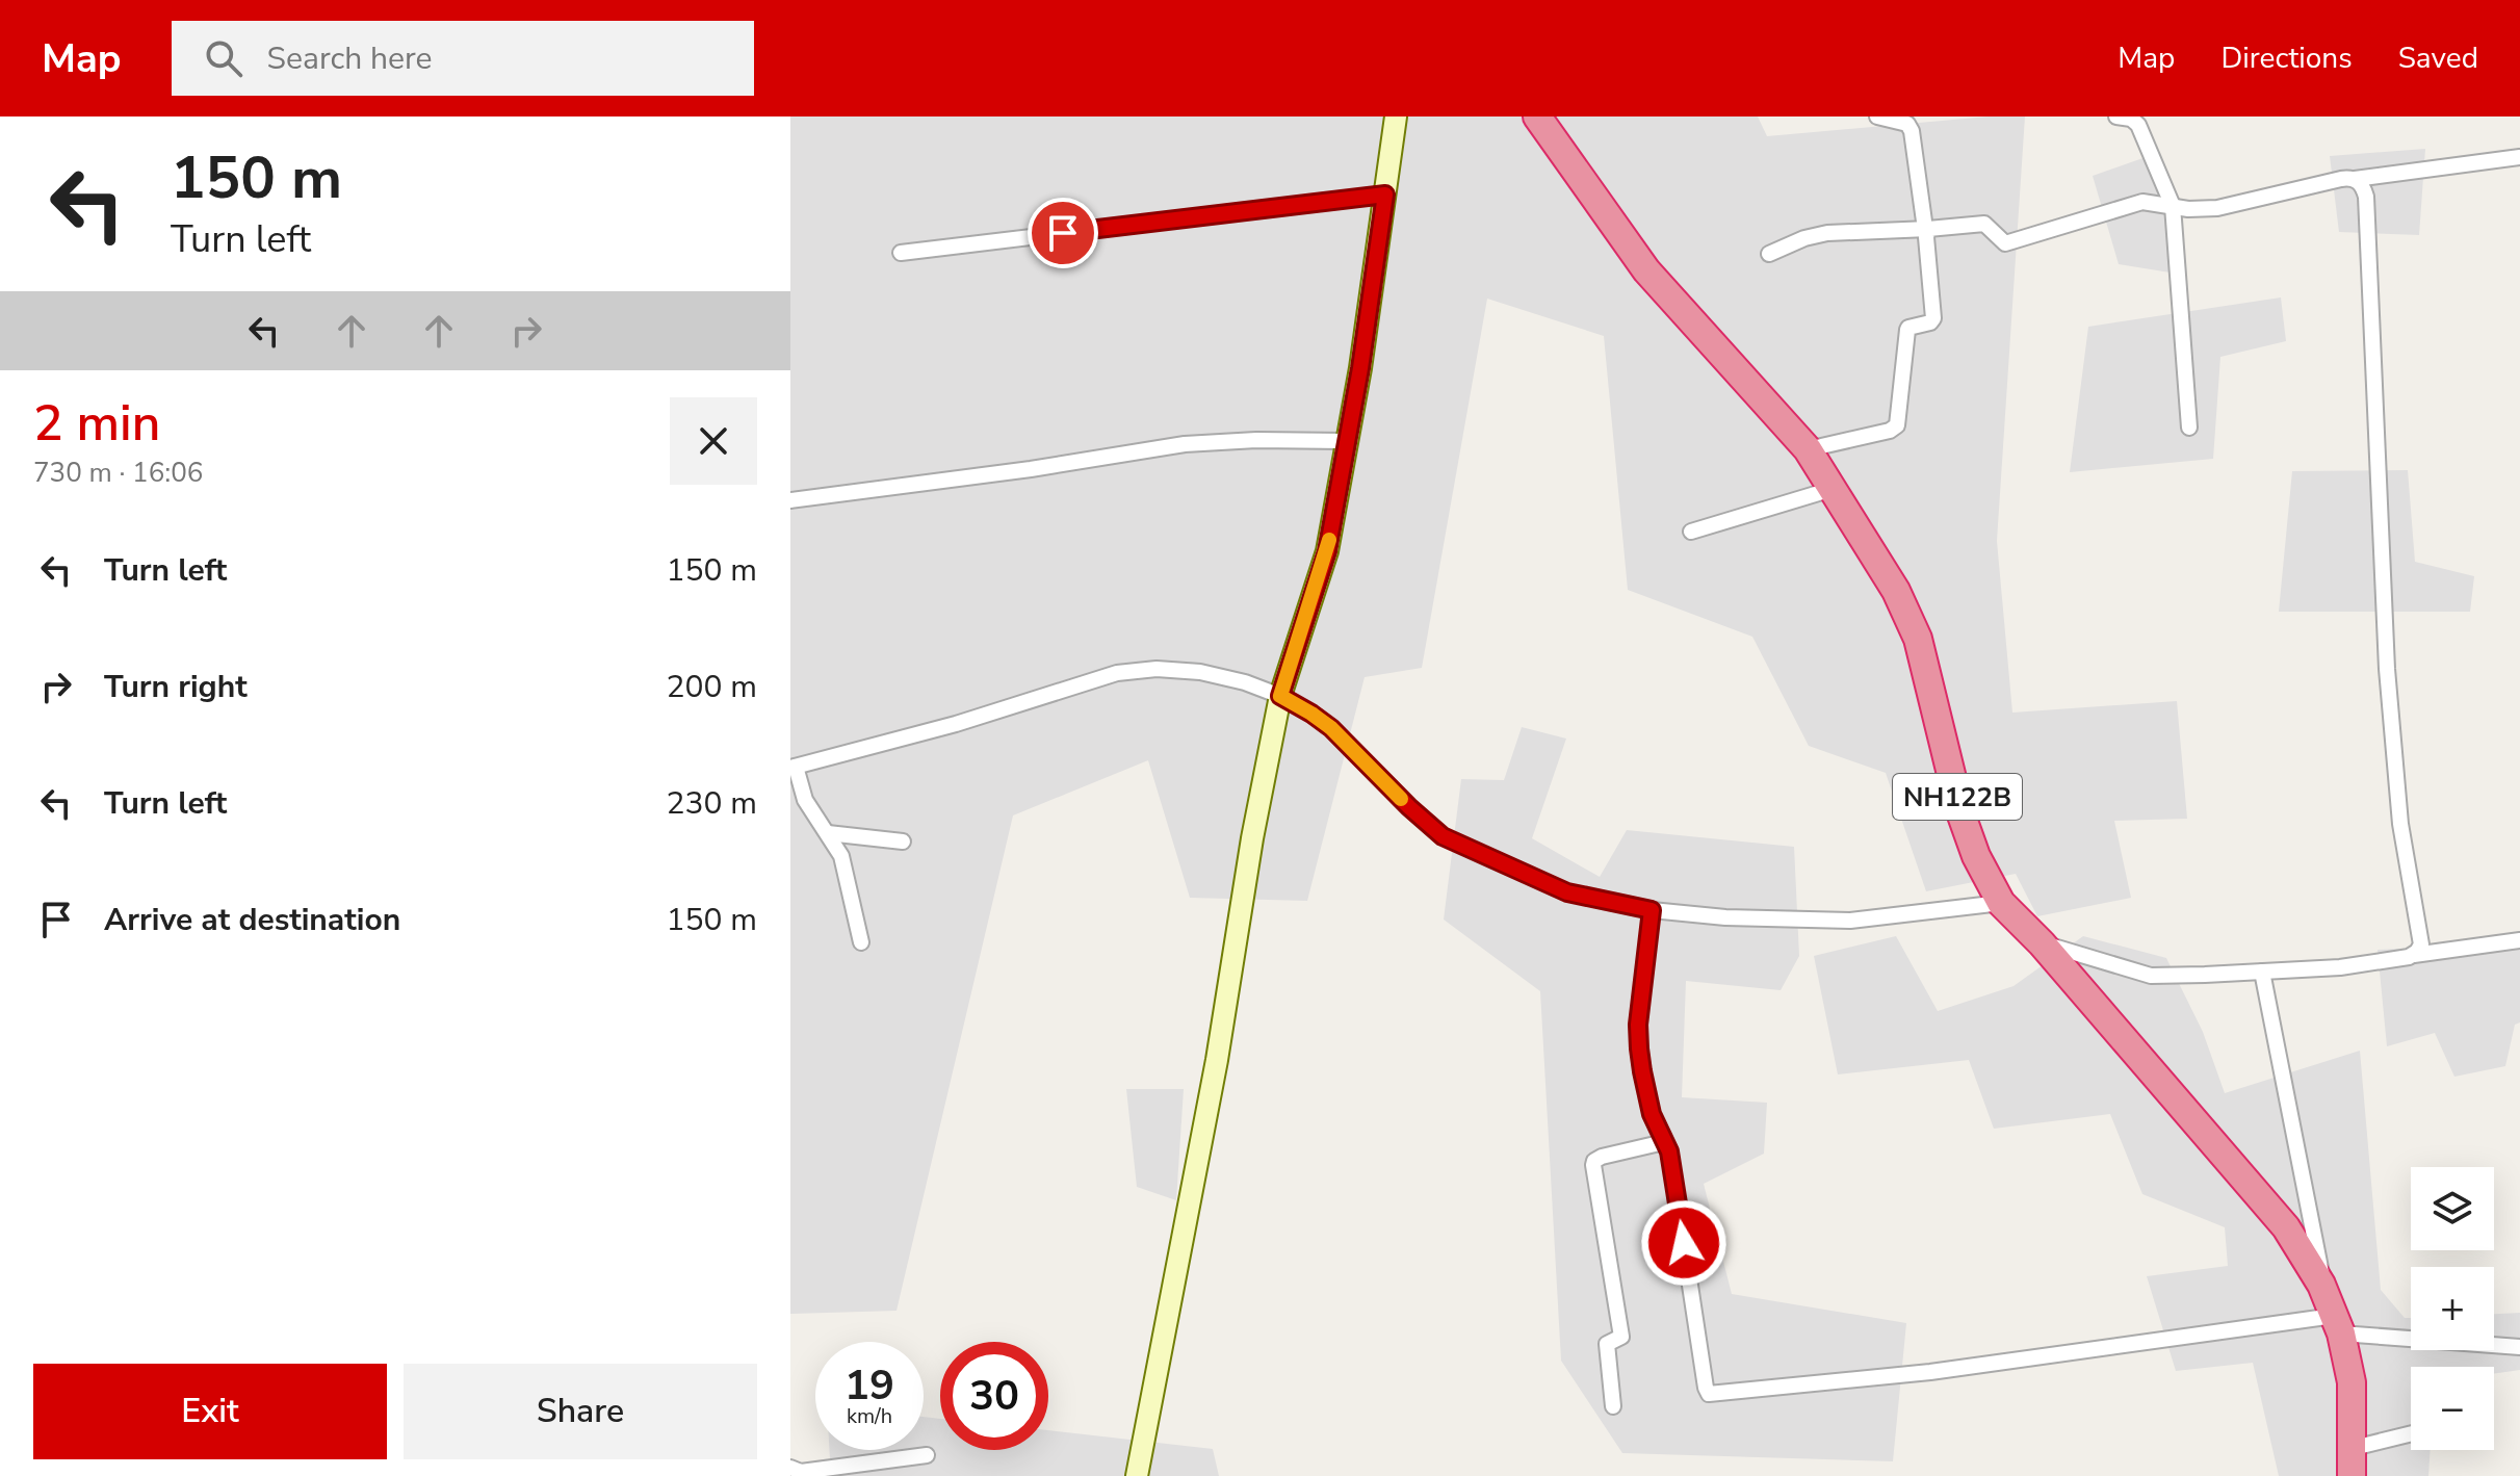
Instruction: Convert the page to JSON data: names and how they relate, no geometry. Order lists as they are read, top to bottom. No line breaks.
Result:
{"streets":{"highway":["NH122B"]},"page":{"header":"Map","search":"Search here","nav":["Map","Directions","Saved"],"turn":["150 m","Turn left"],"heading":["2 min","730 m · 16:06"],"list":[{"name":"Turn left","value":"150 m"},{"name":"Turn right","value":"200 m"},{"name":"Turn left","value":"230 m"},{"name":"Arrive at destination","value":"150 m"}],"map_buttons":["+","−"],"speed":"19 km/h","limit":"30","buttons":["Exit","Share"]}}
